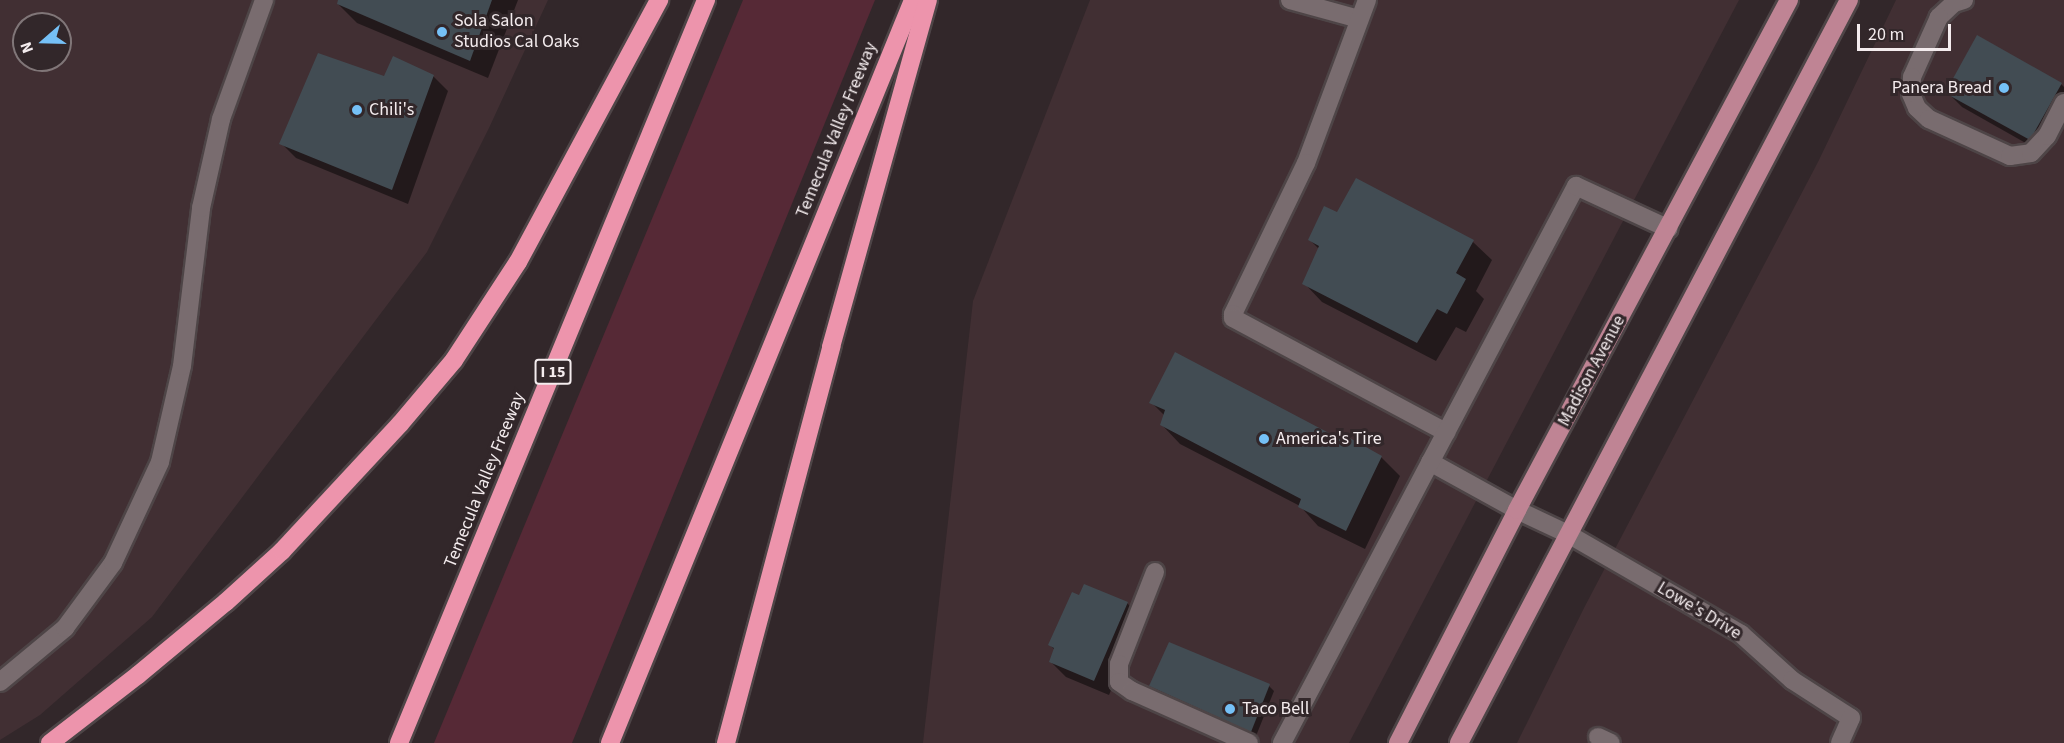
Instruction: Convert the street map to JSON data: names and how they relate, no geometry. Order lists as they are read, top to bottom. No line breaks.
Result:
{"streets":{"highway":["Temecula Valley Freeway","I 15"],"main road":["Madison Avenue"],"lane":["Lowe's Drive"]},"crossings":[["Madison Avenue","Lowe's Drive"]],"places":["Sola Salon Studios Cal Oaks","Panera Bread","Chili's","America's Tire","Taco Bell"],"scale_bar":"20 m","north":"left"}
